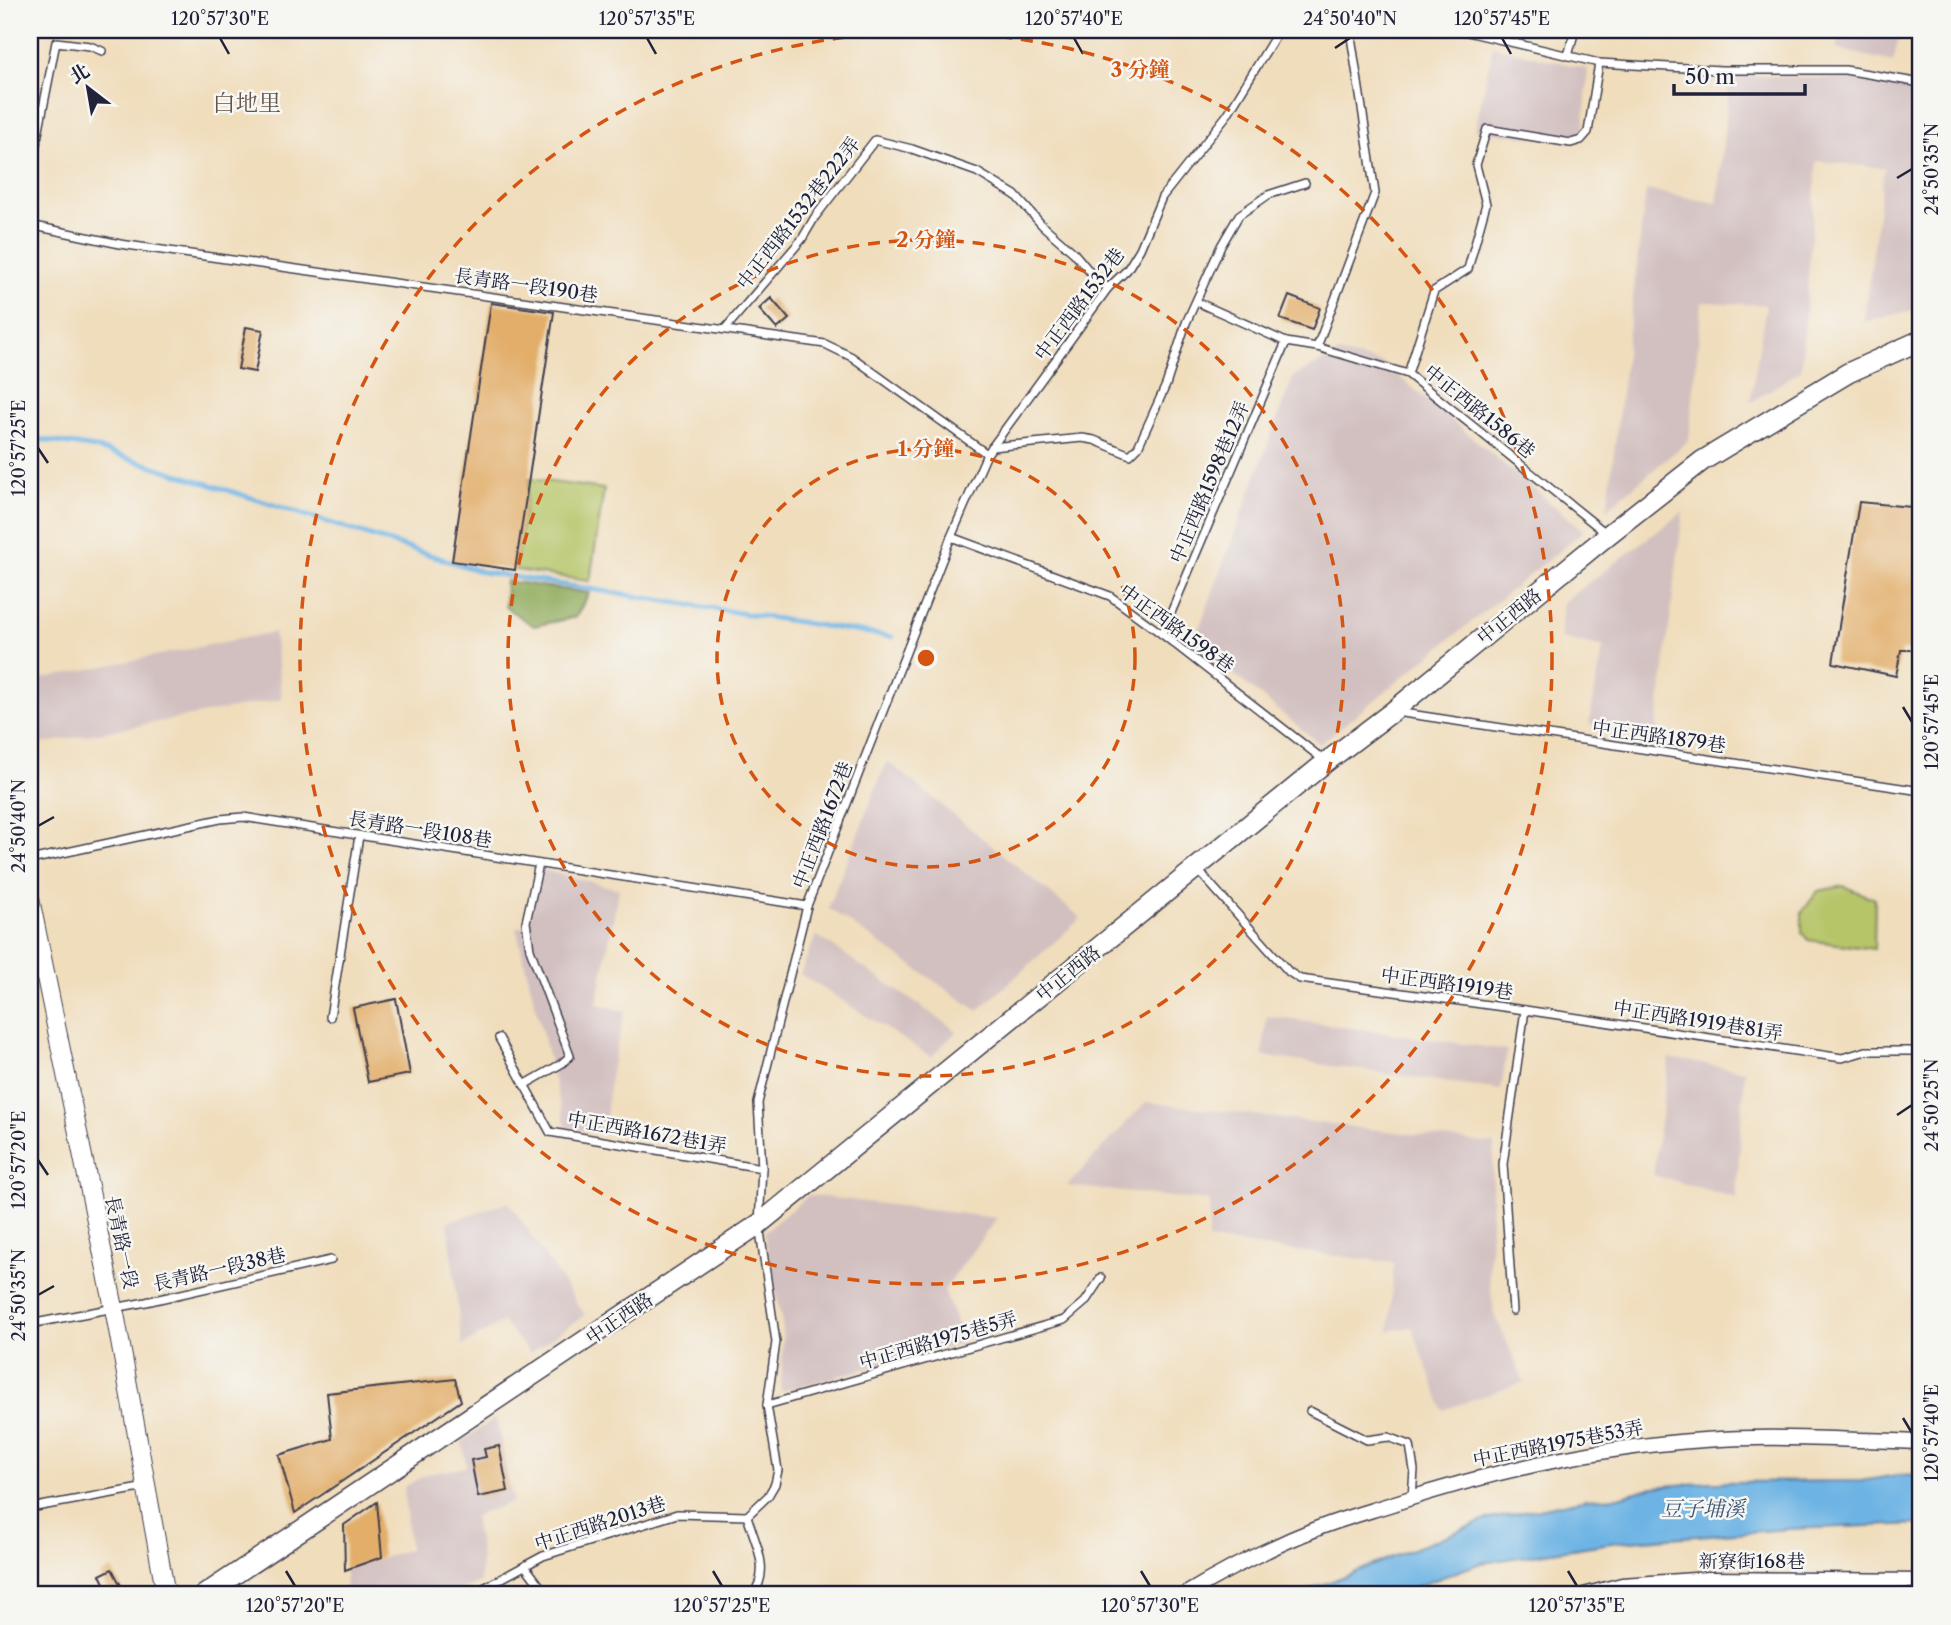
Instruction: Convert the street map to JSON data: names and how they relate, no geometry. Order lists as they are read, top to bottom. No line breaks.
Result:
{"streets":{"main road":["中正西路"],"street":["長青路一段","中正西路1975巷53弄","新寮街168巷"],"lane":["中正西路1532巷222弄","長青路一段190巷","中正西路1532巷","中正西路1586巷","中正西路1598巷12弄","中正西路1598巷","中正西路1879巷","中正西路1672巷","長青路一段108巷","中正西路1919巷","中正西路1919巷81弄","中正西路1672巷1弄","長青路一段38巷","中正西路1975巷5弄","中正西路2013巷"]},"crossings":[["中正西路1532巷222弄","長青路一段190巷"],["中正西路1532巷222弄","中正西路1532巷"],["長青路一段190巷","中正西路1532巷"],["長青路一段190巷","中正西路1672巷"],["中正西路1532巷","中正西路1672巷"],["中正西路1586巷","中正西路1598巷12弄"],["中正西路1586巷","中正西路"],["中正西路1598巷12弄","中正西路1598巷"],["中正西路","中正西路1598巷"],["中正西路","中正西路1879巷"],["中正西路","中正西路1672巷"],["中正西路","中正西路1919巷"],["中正西路1598巷","中正西路1672巷"],["中正西路1672巷","長青路一段108巷"],["中正西路1672巷","中正西路1672巷1弄"],["中正西路1672巷","中正西路1975巷5弄"],["中正西路1672巷","中正西路2013巷"],["中正西路1919巷","中正西路1919巷81弄"],["長青路一段","長青路一段38巷"]],"districts":["白地里"],"water":["豆子埔溪"],"scale_bar":"50 m","north":"top left","coordinates":["120°57'30\"E","120°57'35\"E","120°57'40\"E","24°50'40\"N","120°57'45\"E","24°50'35\"N","120°57'25\"E","24°50'25\"N","120°57'20\"E"],"rings":["3 分鐘","2 分鐘","1 分鐘"]}
